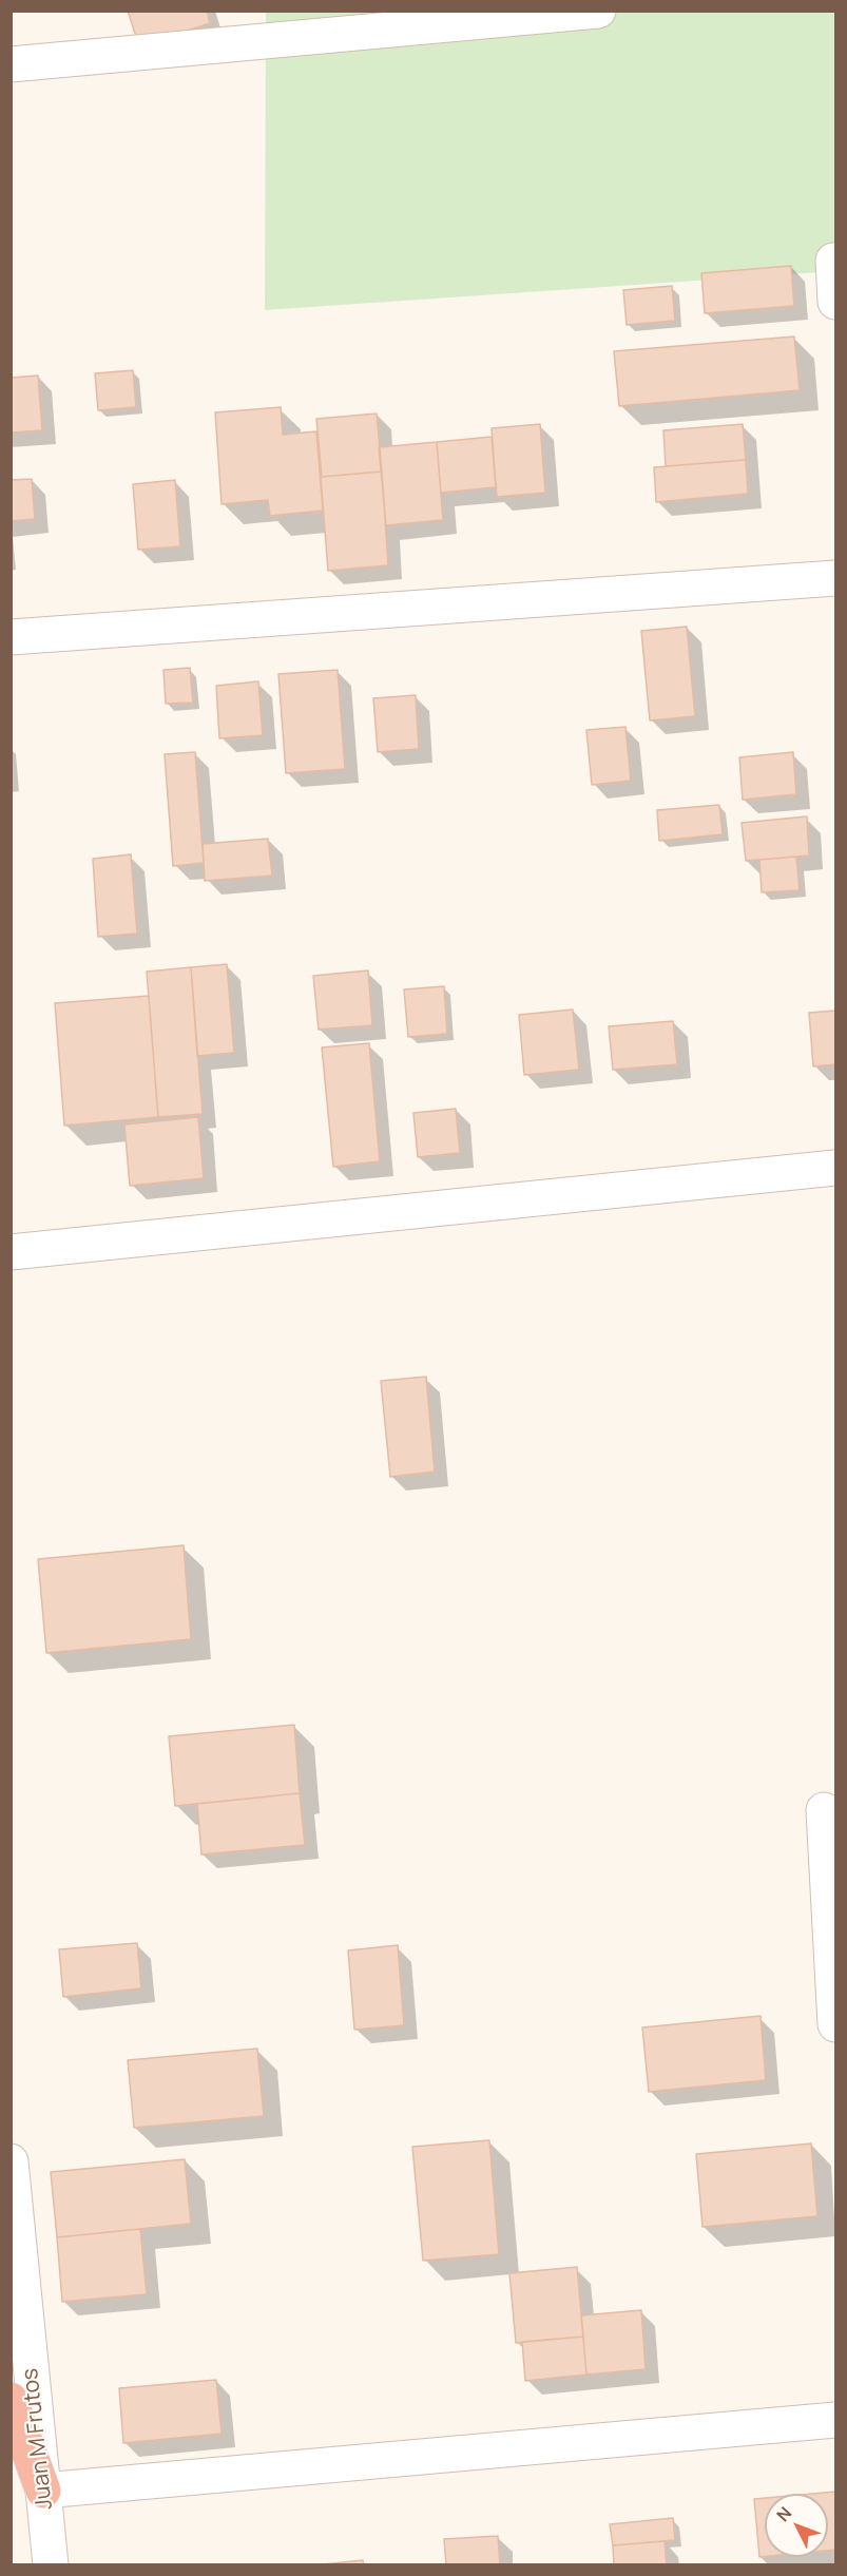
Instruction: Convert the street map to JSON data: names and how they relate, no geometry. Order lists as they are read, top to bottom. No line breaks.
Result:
{"streets":{"street":["Juan M Frutos"]},"north":"top left"}
